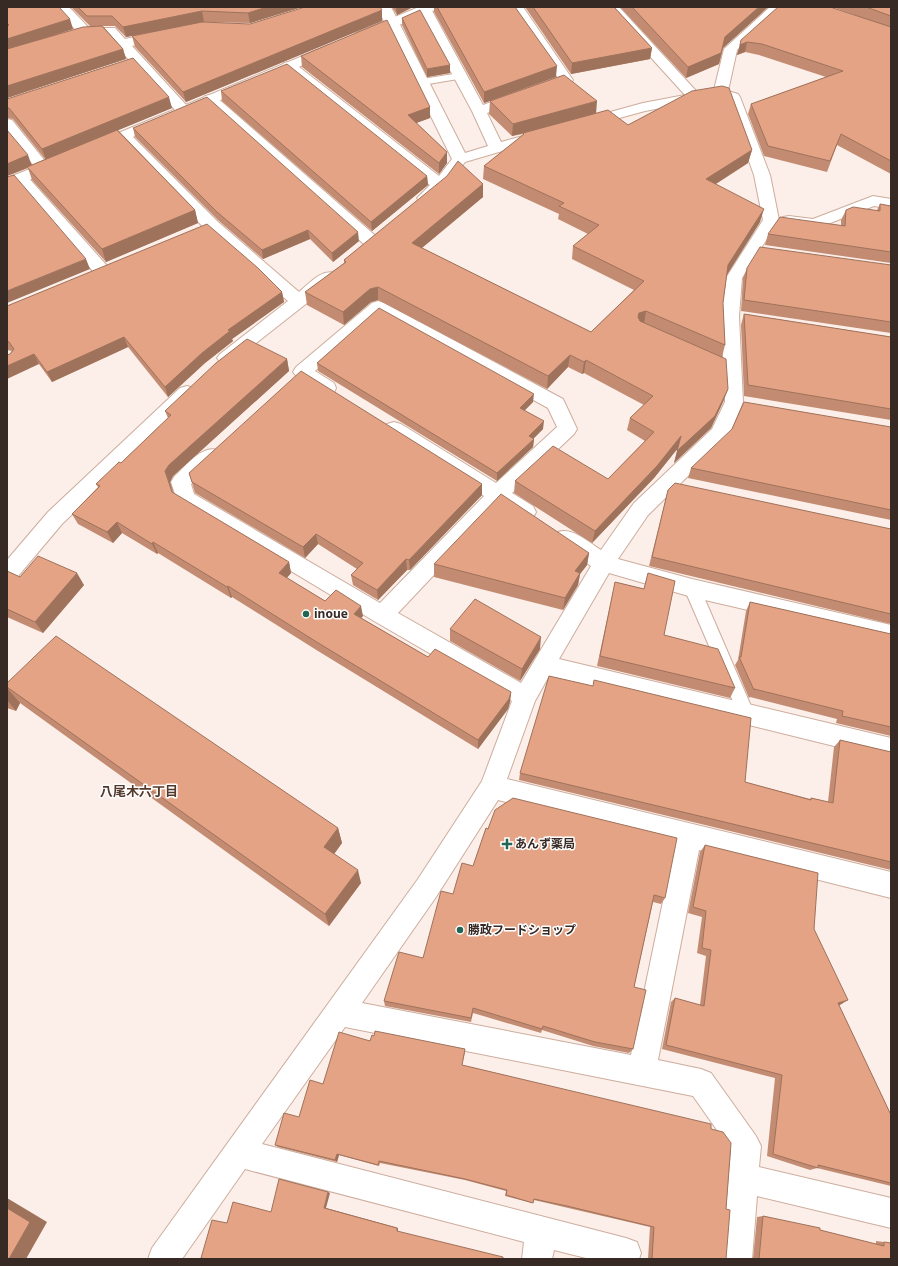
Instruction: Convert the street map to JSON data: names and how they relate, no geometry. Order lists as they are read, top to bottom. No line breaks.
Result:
{"districts":["八尾木六丁目"],"places":{"other":["inoue","勝政フードショップ"],"health":["あんず薬局"]}}
